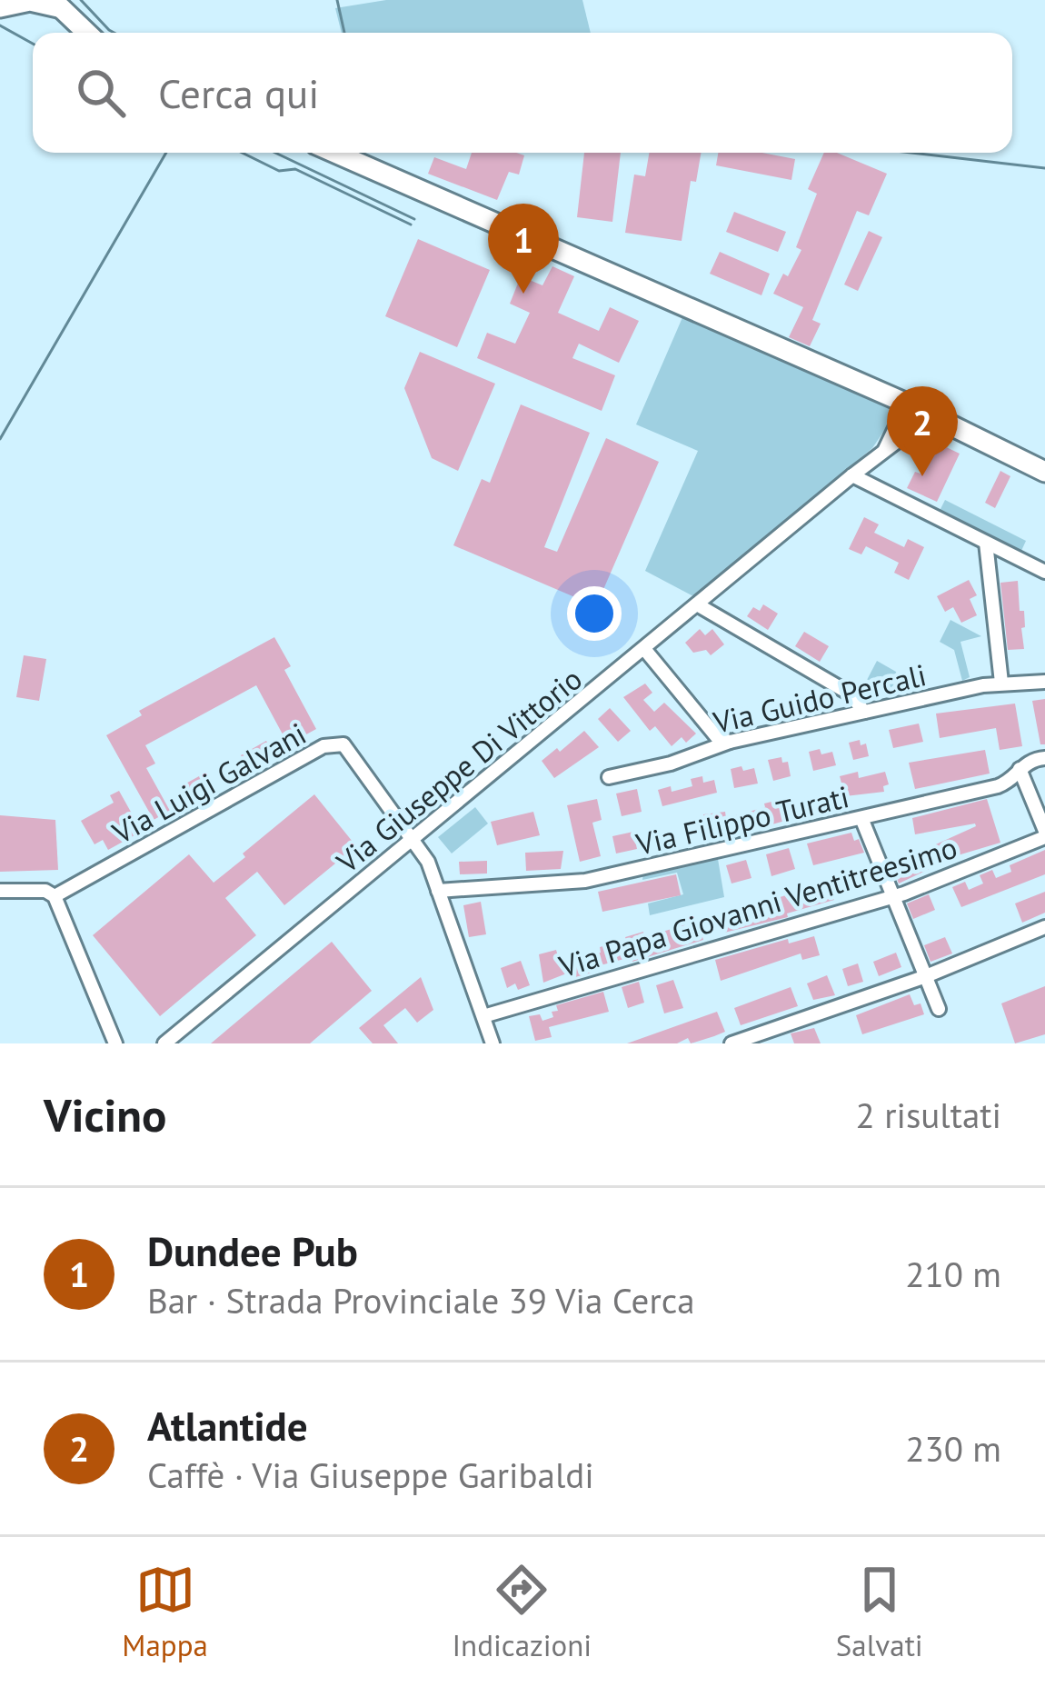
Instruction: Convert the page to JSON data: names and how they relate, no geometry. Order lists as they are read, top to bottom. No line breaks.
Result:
{"streets":{"street":["Via Guido Percali","Via Giuseppe Di Vittorio","Via Luigi Galvani","Via Filippo Turati","Via Papa Giovanni Ventitreesimo"]},"crossings":[["Via Giuseppe Di Vittorio","Via Luigi Galvani"],["Via Luigi Galvani","Via Filippo Turati"],["Via Luigi Galvani","Via Papa Giovanni Ventitreesimo"]],"page":{"search":"Cerca qui","pins":["1","2"],"heading":["Vicino","2 risultati"],"list":[{"mark":"1","name":"Dundee Pub","note":"Bar · Strada Provinciale 39 Via Cerca","value":"210 m"},{"mark":"2","name":"Atlantide","note":"Caffè · Via Giuseppe Garibaldi","value":"230 m"}],"nav":["Mappa","Indicazioni","Salvati"]}}
